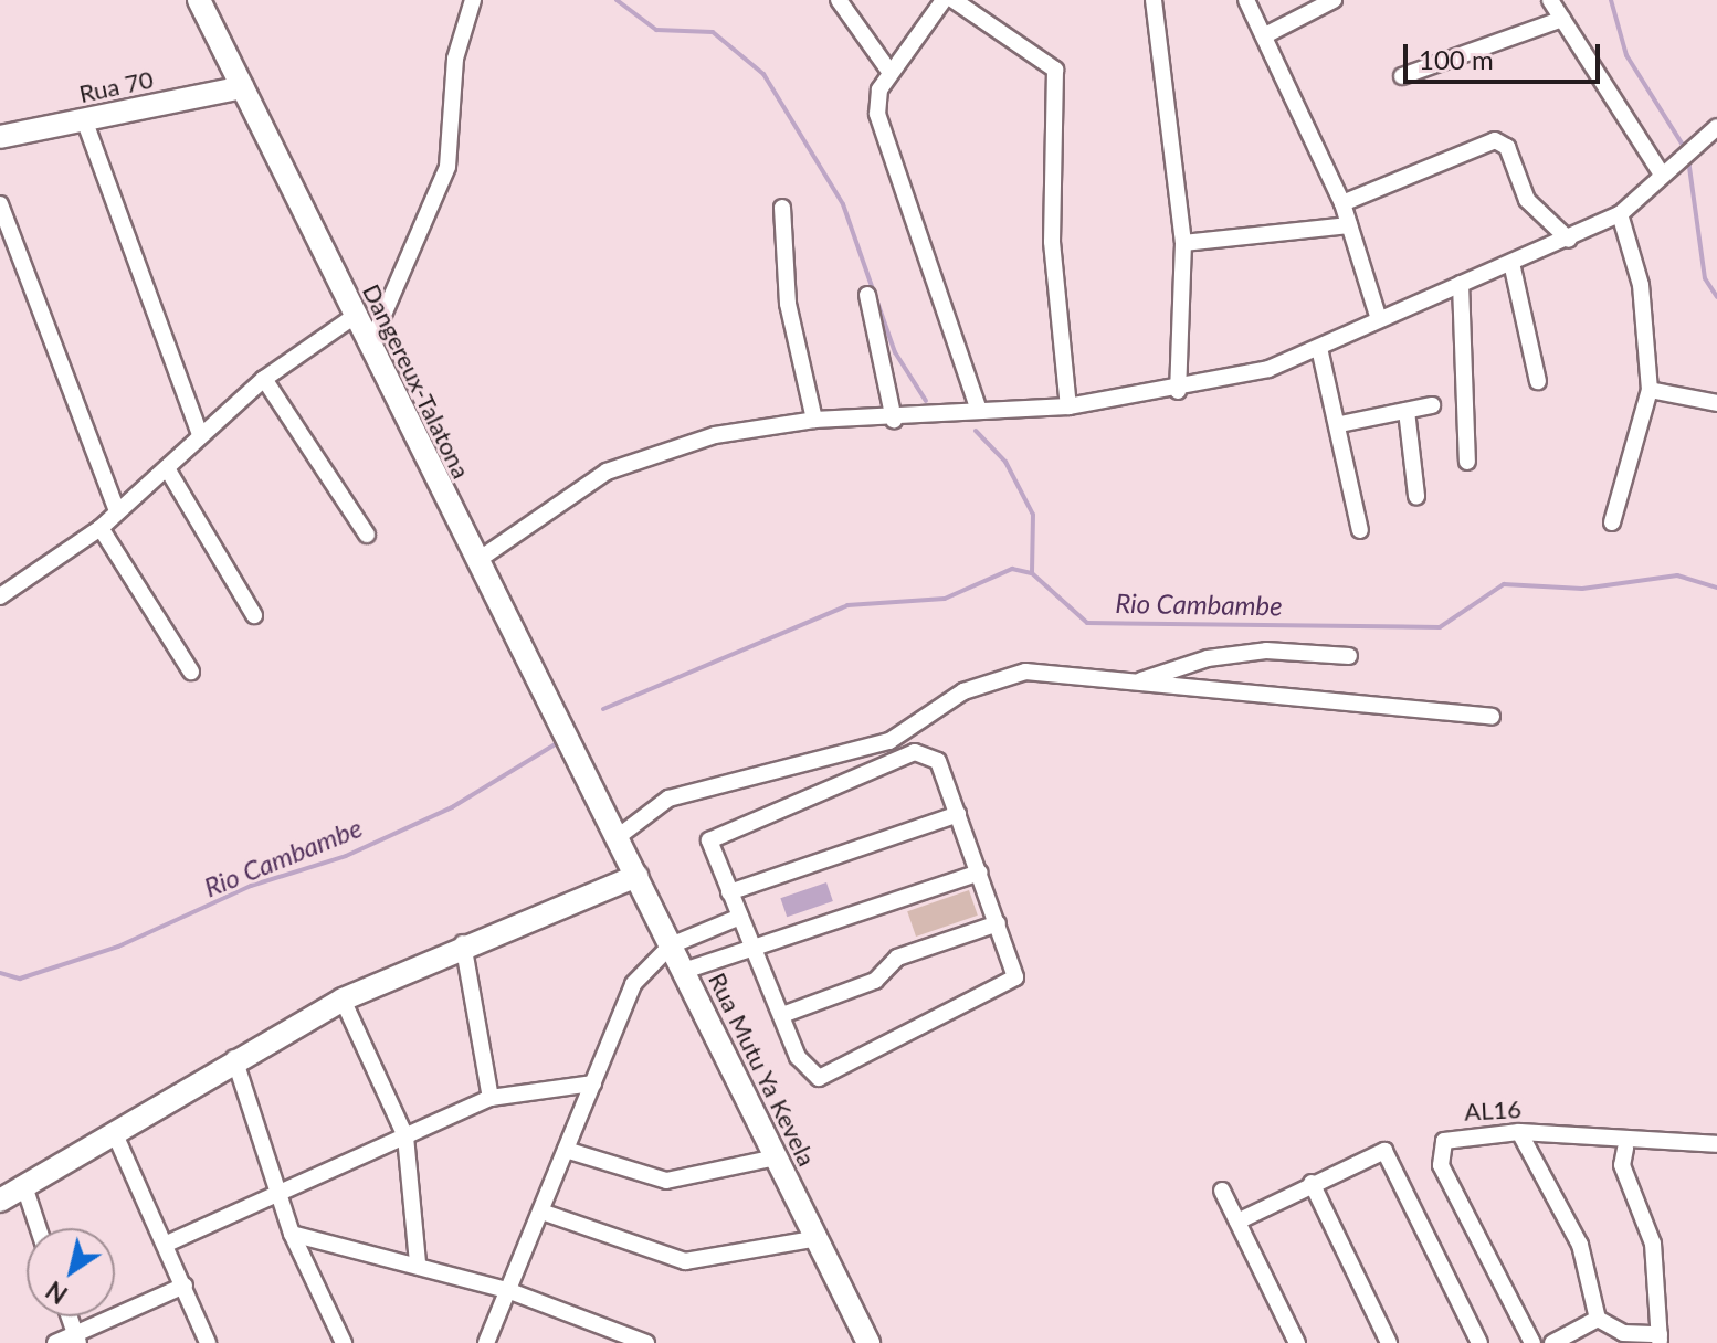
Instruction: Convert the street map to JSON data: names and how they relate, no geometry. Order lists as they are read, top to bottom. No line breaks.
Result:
{"streets":{"main road":["Rua 70","Dangereux-Talatona","Rua Mutu Ya Kevela"],"street":["AL16"]},"crossings":[["Rua 70","Dangereux-Talatona"],["Dangereux-Talatona","Rua Mutu Ya Kevela"]],"water":["Rio Cambambe"],"scale_bar":"100 m","north":"bottom left"}
